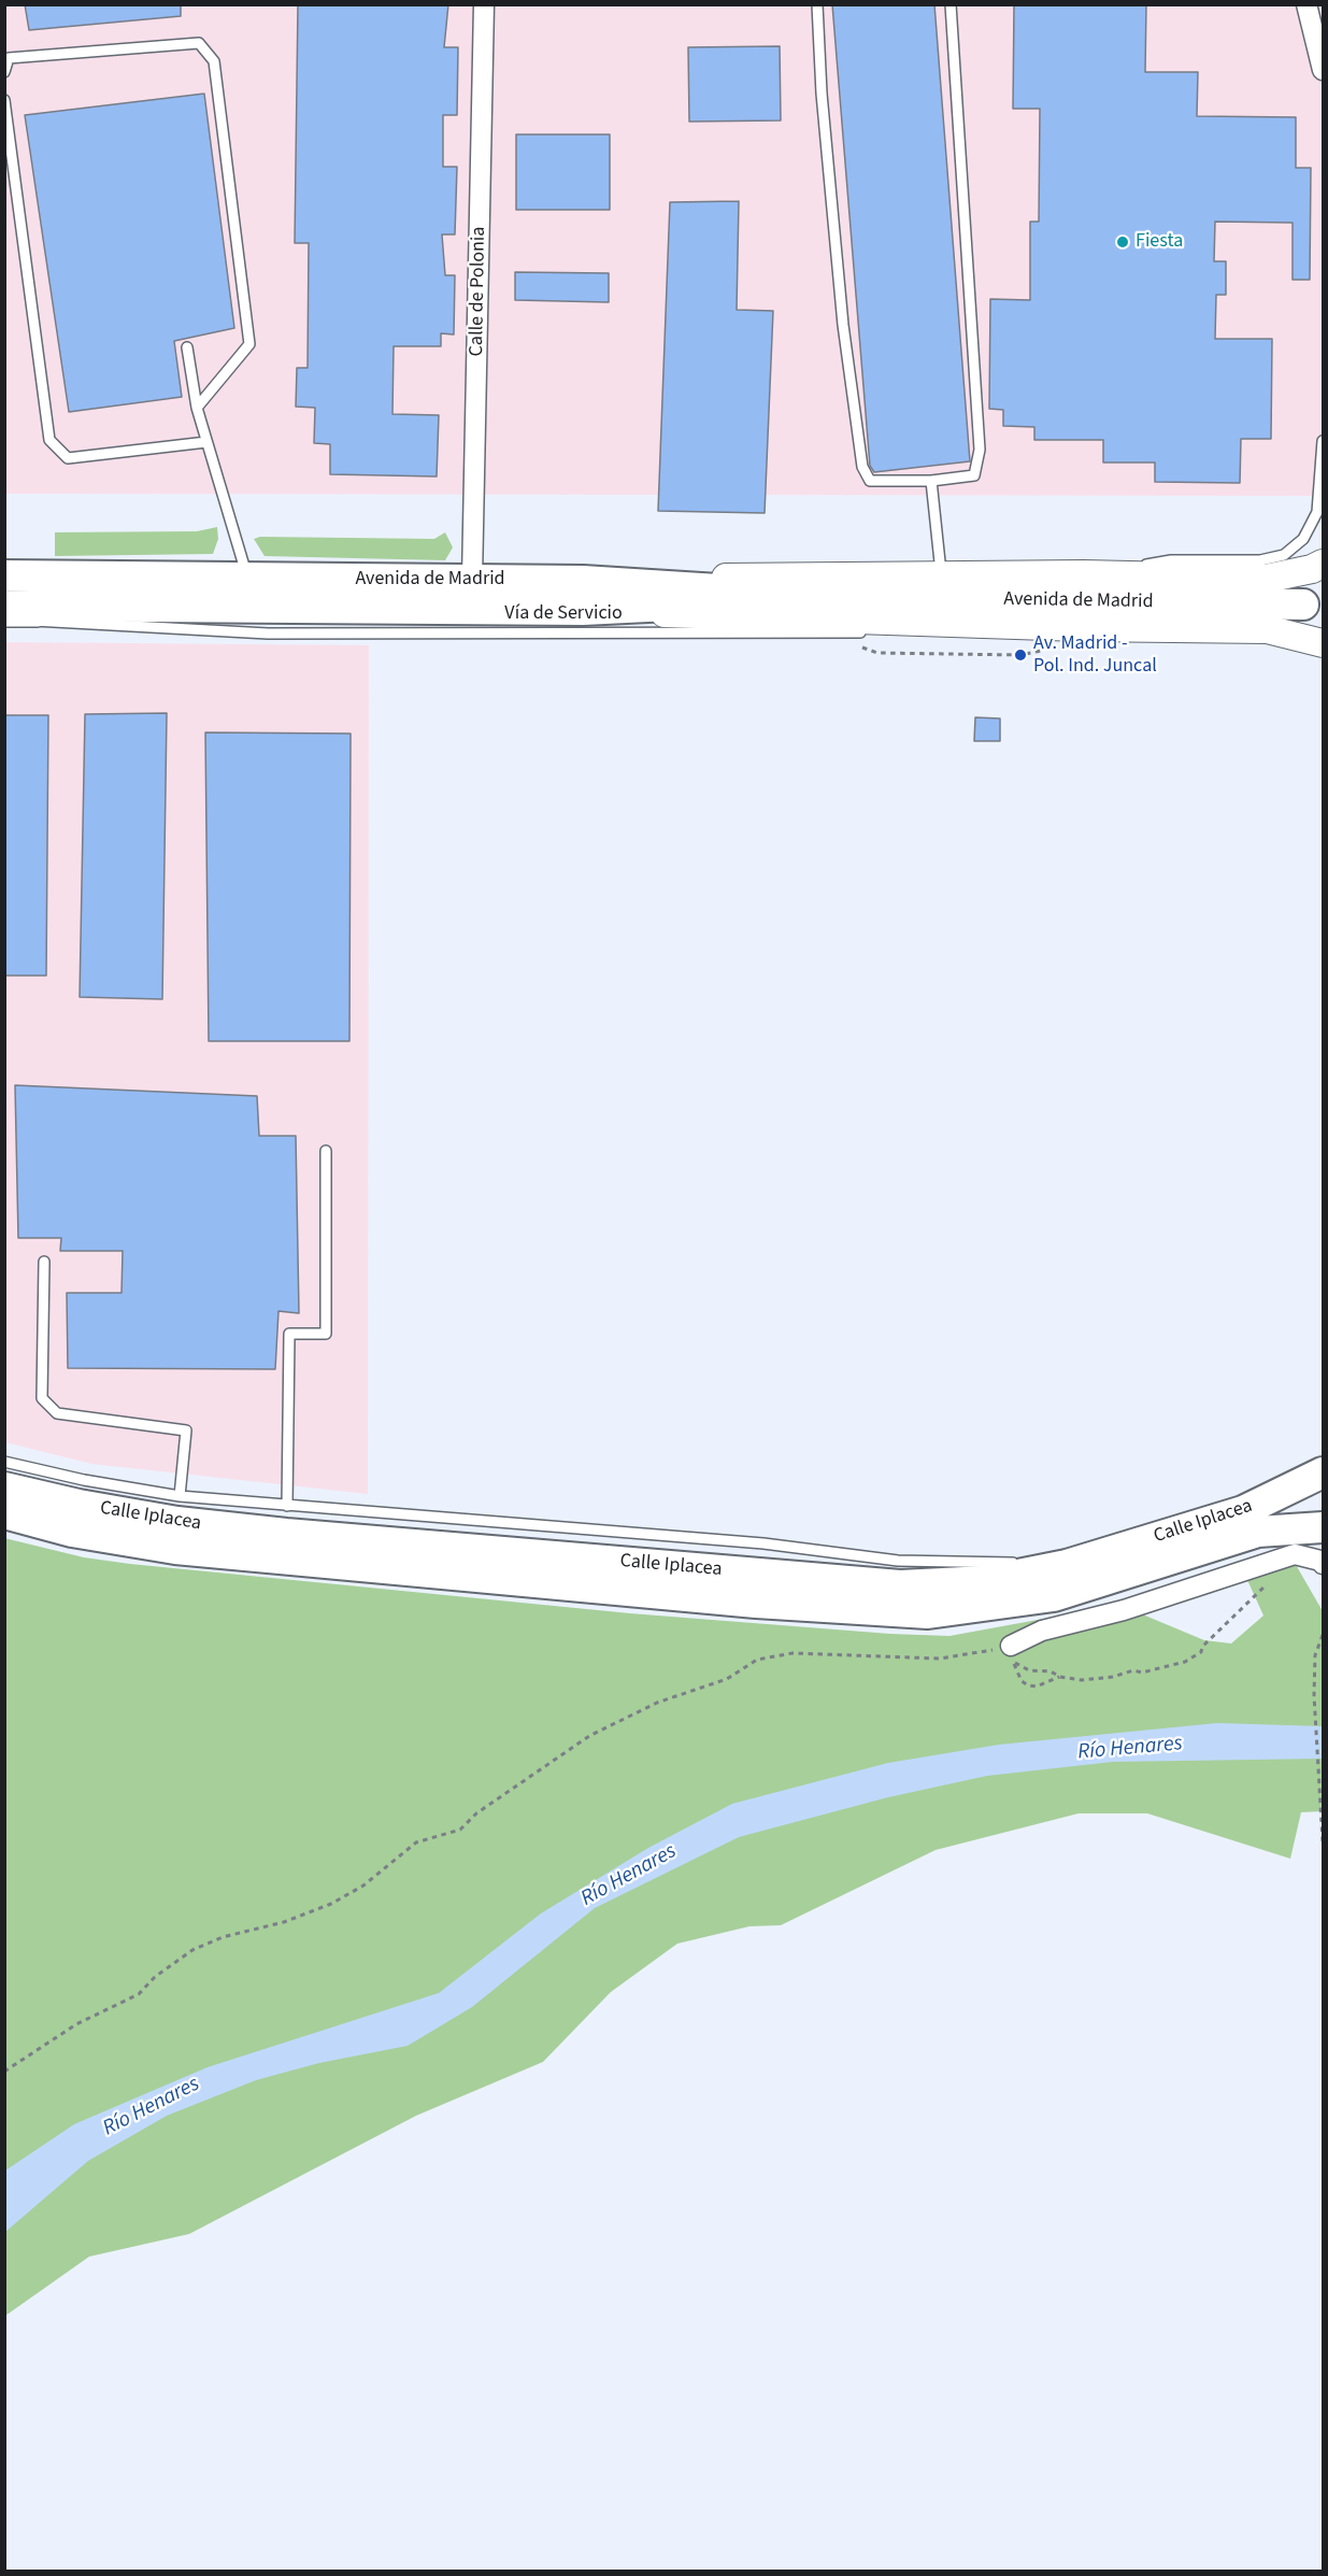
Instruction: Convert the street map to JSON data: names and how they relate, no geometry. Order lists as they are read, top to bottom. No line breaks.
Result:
{"streets":{"main road":["Avenida de Madrid","Calle Iplacea"],"street":["Calle de Polonia"],"lane":["Vía de Servicio"]},"crossings":[["Calle de Polonia","Avenida de Madrid"]],"water":["Río Henares"],"places":["Fiesta","Av. Madrid - Pol. Ind. Juncal"]}
